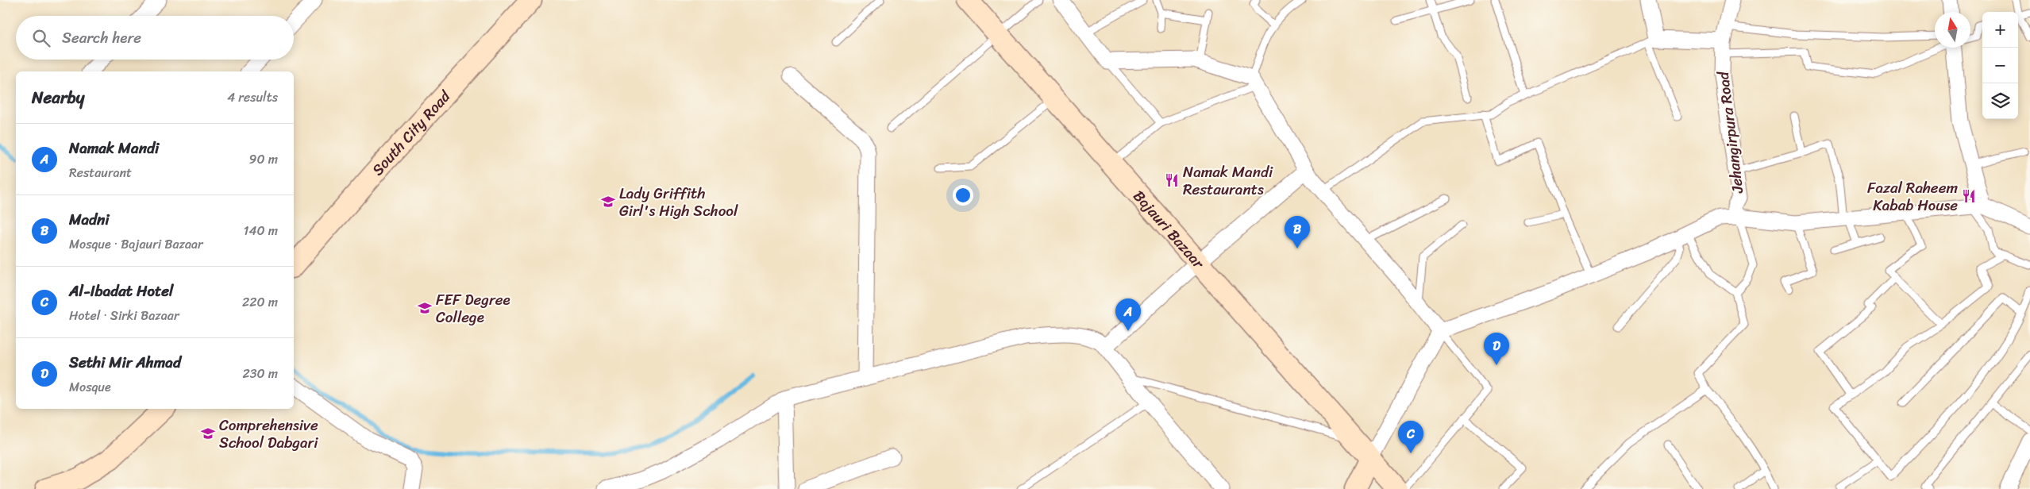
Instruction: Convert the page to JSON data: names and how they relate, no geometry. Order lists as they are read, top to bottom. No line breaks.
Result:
{"streets":{"main road":["South City Road","Bajauri Bazaar"],"street":["Jehangirpura Road"]},"places":{"restaurant":["Namak Mandi Restaurants","Fazal Raheem Kabab House"],"school or university":["Lady Griffith Girl's High School","FEF Degree College","Comprehensive School Dabgari"]},"north":"top","page":{"map_buttons":["+","−"],"search":"Search here","heading":["Nearby","4 results"],"list":[{"mark":"A","name":"Namak Mandi","note":"Restaurant","value":"90 m"},{"mark":"B","name":"Madni","note":"Mosque · Bajauri Bazaar","value":"140 m"},{"mark":"C","name":"Al-Ibadat Hotel","note":"Hotel · Sirki Bazaar","value":"220 m"},{"mark":"D","name":"Sethi Mir Ahmad","note":"Mosque","value":"230 m"}],"pins":["B","A","D","C"]}}
